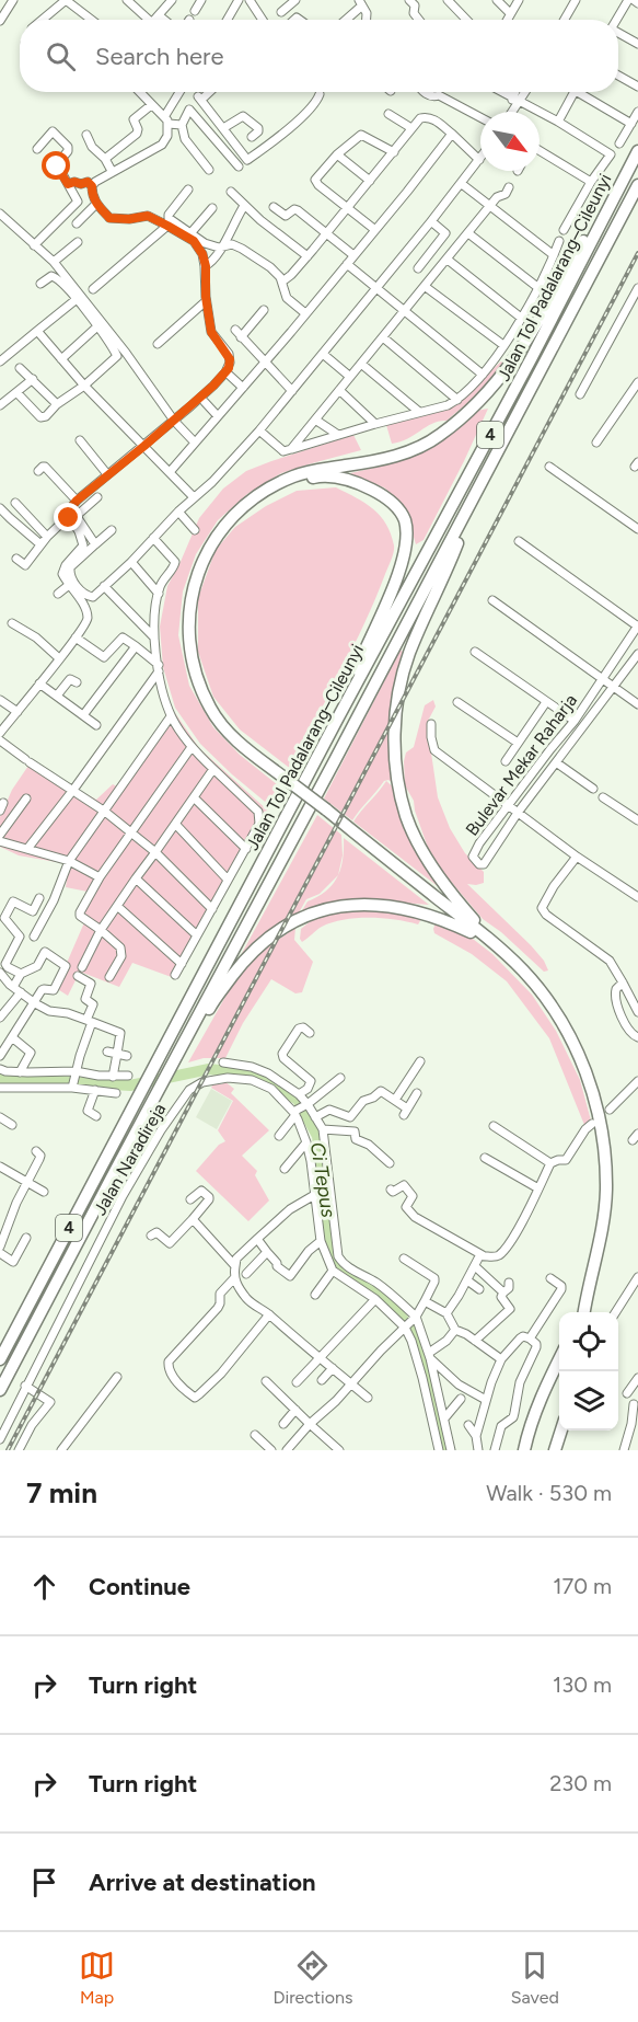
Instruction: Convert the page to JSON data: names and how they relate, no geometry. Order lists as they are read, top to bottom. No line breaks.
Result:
{"streets":{"highway":["Jalan Tol Padalarang–Cileunyi","4"],"street":["Bulevar Mekar Raharja","Jalan Naradireja"]},"water":["Ci Tepus"],"north":"bottom right","page":{"search":"Search here","heading":["7 min","Walk · 530 m"],"list":[["Continue","170 m"],["Turn right","130 m"],["Turn right","230 m"],"Arrive at destination"],"nav":["Map","Directions","Saved"]}}
